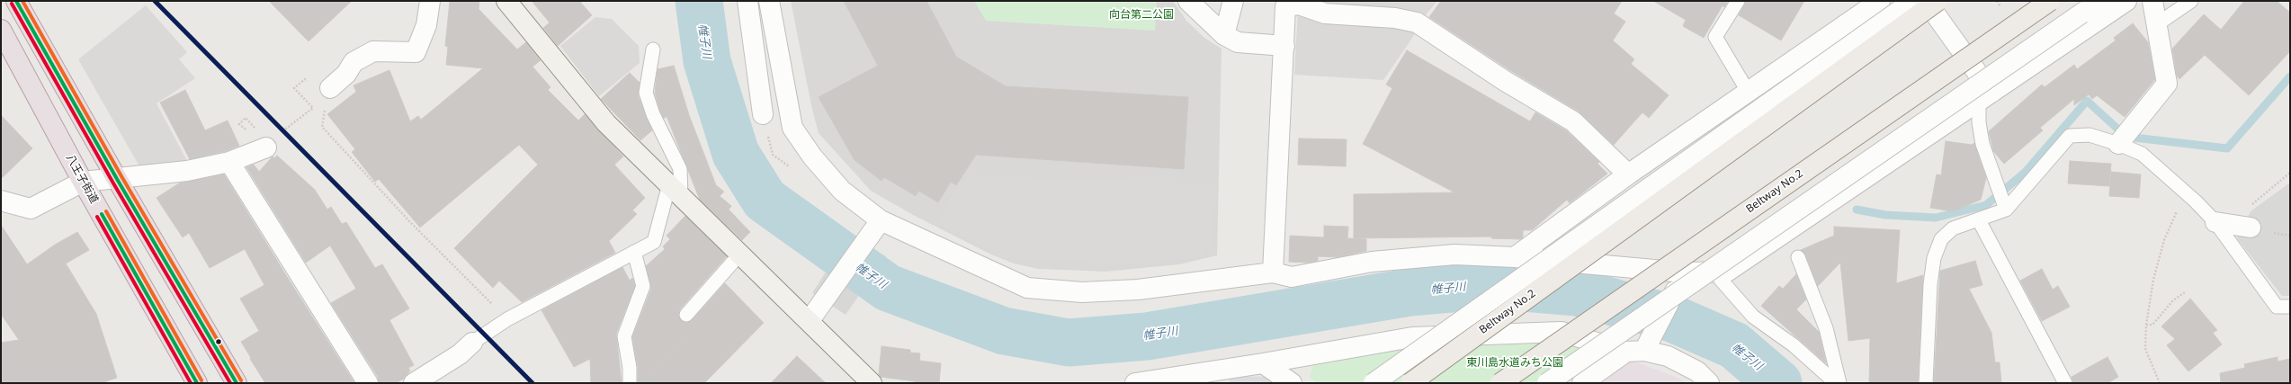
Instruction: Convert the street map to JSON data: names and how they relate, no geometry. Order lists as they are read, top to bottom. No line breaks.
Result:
{"streets":{"highway":["八王子街道"],"main road":["Beltway No.2"]},"water":["帷子川"],"parks":["向台第二公園","東川島水道みち公園"]}
